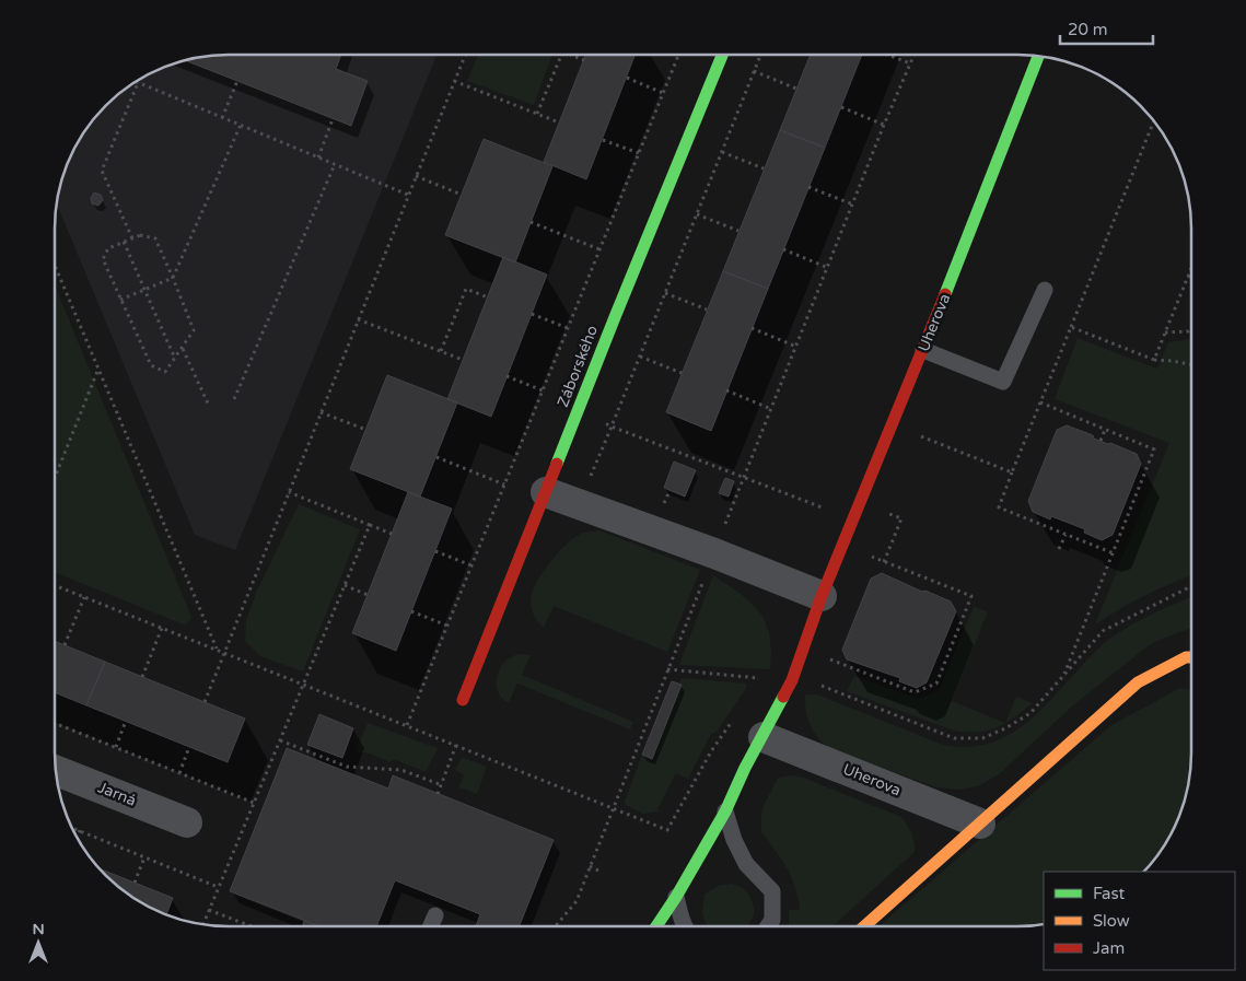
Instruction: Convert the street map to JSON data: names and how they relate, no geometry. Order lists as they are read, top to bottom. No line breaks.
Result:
{"streets":{"street":["Uherova","Záborského","Jarná"]},"legend":["Fast","Slow","Jam"],"scale_bar":"20 m","north":"top"}
